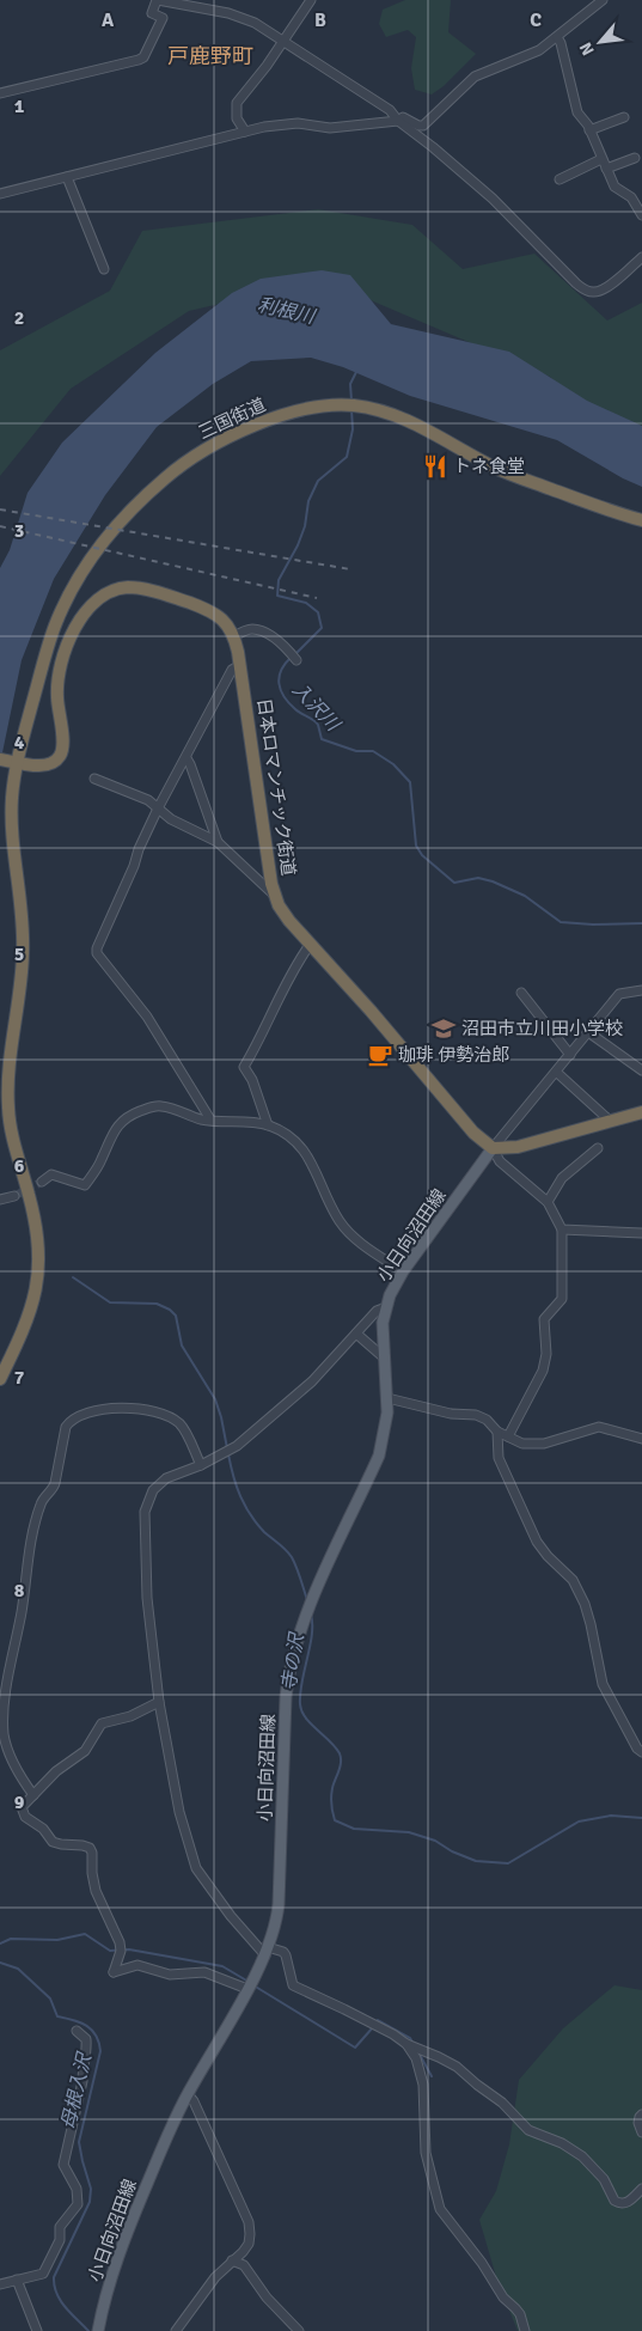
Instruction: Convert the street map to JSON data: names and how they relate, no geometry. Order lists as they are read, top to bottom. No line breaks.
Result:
{"streets":{"highway":["三国街道","日本ロマンチック街道"],"main road":["小日向沼田線"]},"crossings":[["三国街道","日本ロマンチック街道"],["日本ロマンチック街道","小日向沼田線"]],"districts":["戸鹿野町"],"water":["利根川","入沢川","寺の沢","母根入沢"],"places":{"restaurant":["トネ食堂"],"school or university":["沼田市立川田小学校"],"cafe":["珈琲 伊勢治郎"]},"north":"bottom left","grid":{"columns":["A","B","C"],"rows":["1","2","3","4","5","6","7","8","9"]}}
